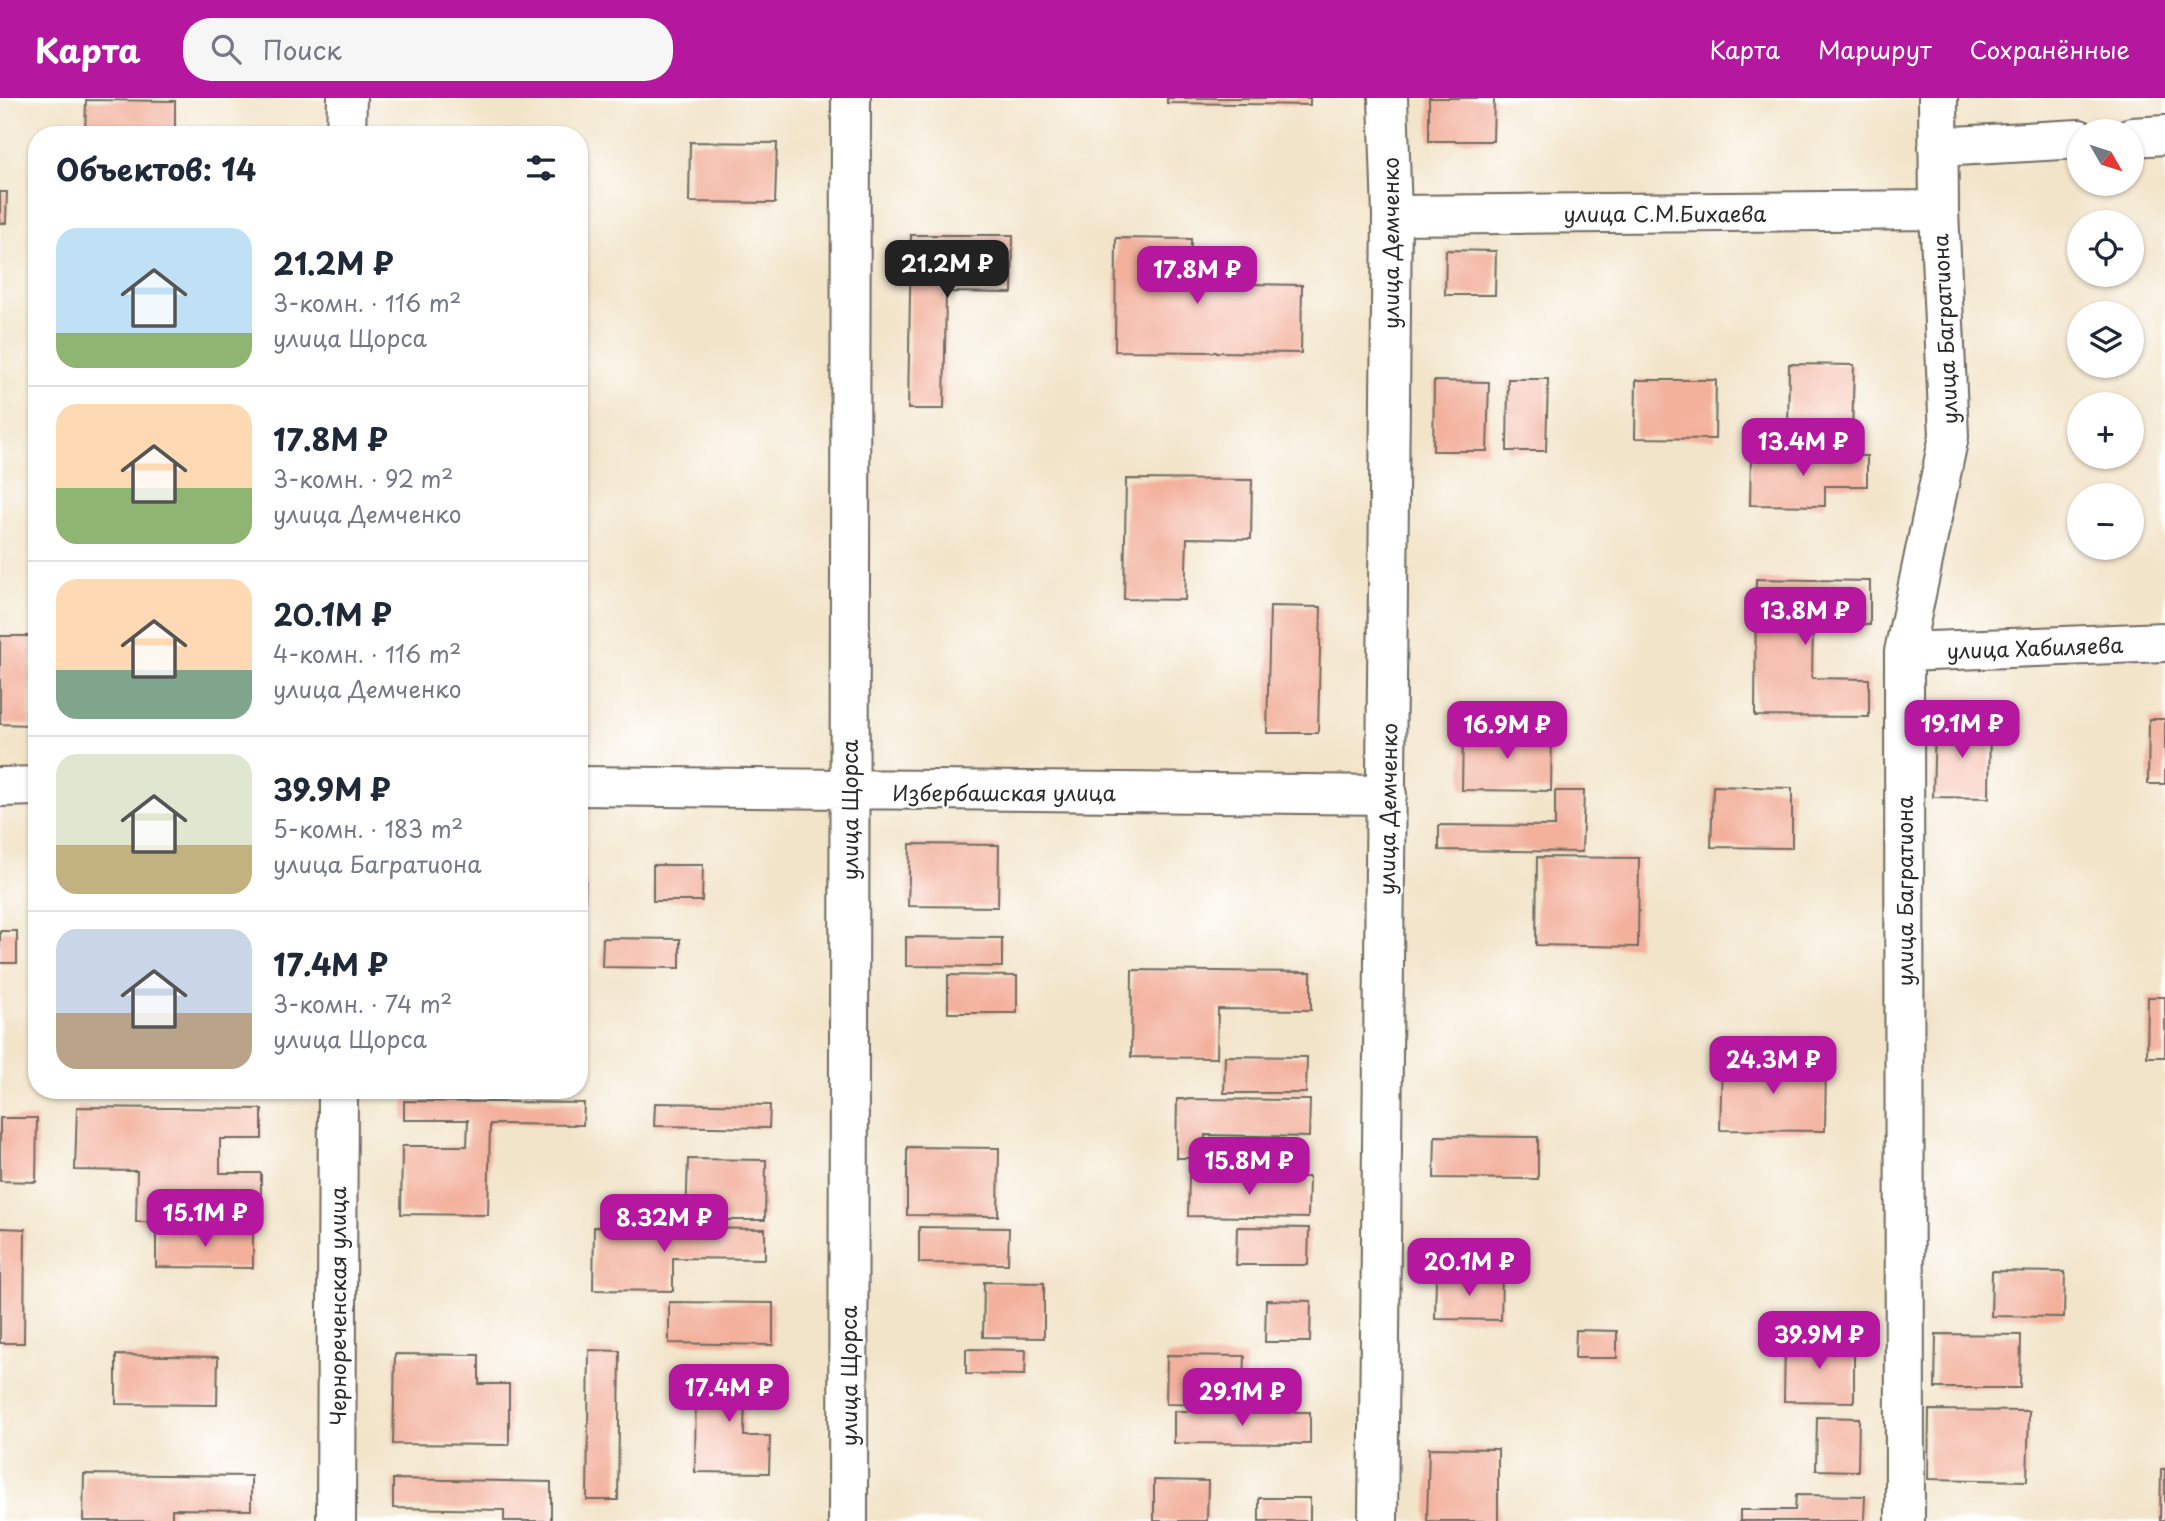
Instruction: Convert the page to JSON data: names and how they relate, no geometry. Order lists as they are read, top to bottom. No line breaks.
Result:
{"streets":{"street":["улица С.М.Бихаева","улица Демченко","улица Багратиона","улица Хабиляева","Избербашская улица","улица Щорса","Чернореченская улица"]},"crossings":[["улица С.М.Бихаева","улица Демченко"],["улица С.М.Бихаева","улица Багратиона"],["улица Демченко","Избербашская улица"],["улица Багратиона","улица Хабиляева"],["Избербашская улица","улица Щорса"]],"north":"bottom right","page":{"header":"Карта","search":"Поиск","nav":["Карта","Маршрут","Сохранённые"],"map_buttons":["+","−"],"heading":"Объектов: 14","list":[{"name":"21.2M ₽","note":"3-комн. · 116 m² · улица Щорса"},{"name":"17.8M ₽","note":"3-комн. · 92 m² · улица Демченко"},{"name":"20.1M ₽","note":"4-комн. · 116 m² · улица Демченко"},{"name":"39.9M ₽","note":"5-комн. · 183 m² · улица Багратиона"},{"name":"17.4M ₽","note":"3-комн. · 74 m² · улица Щорса"}],"price":["21.2M ₽","17.8M ₽","13.4M ₽","13.8M ₽","19.1M ₽","16.9M ₽","24.3M ₽","15.8M ₽","15.1M ₽","8.32M ₽","20.1M ₽","39.9M ₽","17.4M ₽","29.1M ₽"]}}
